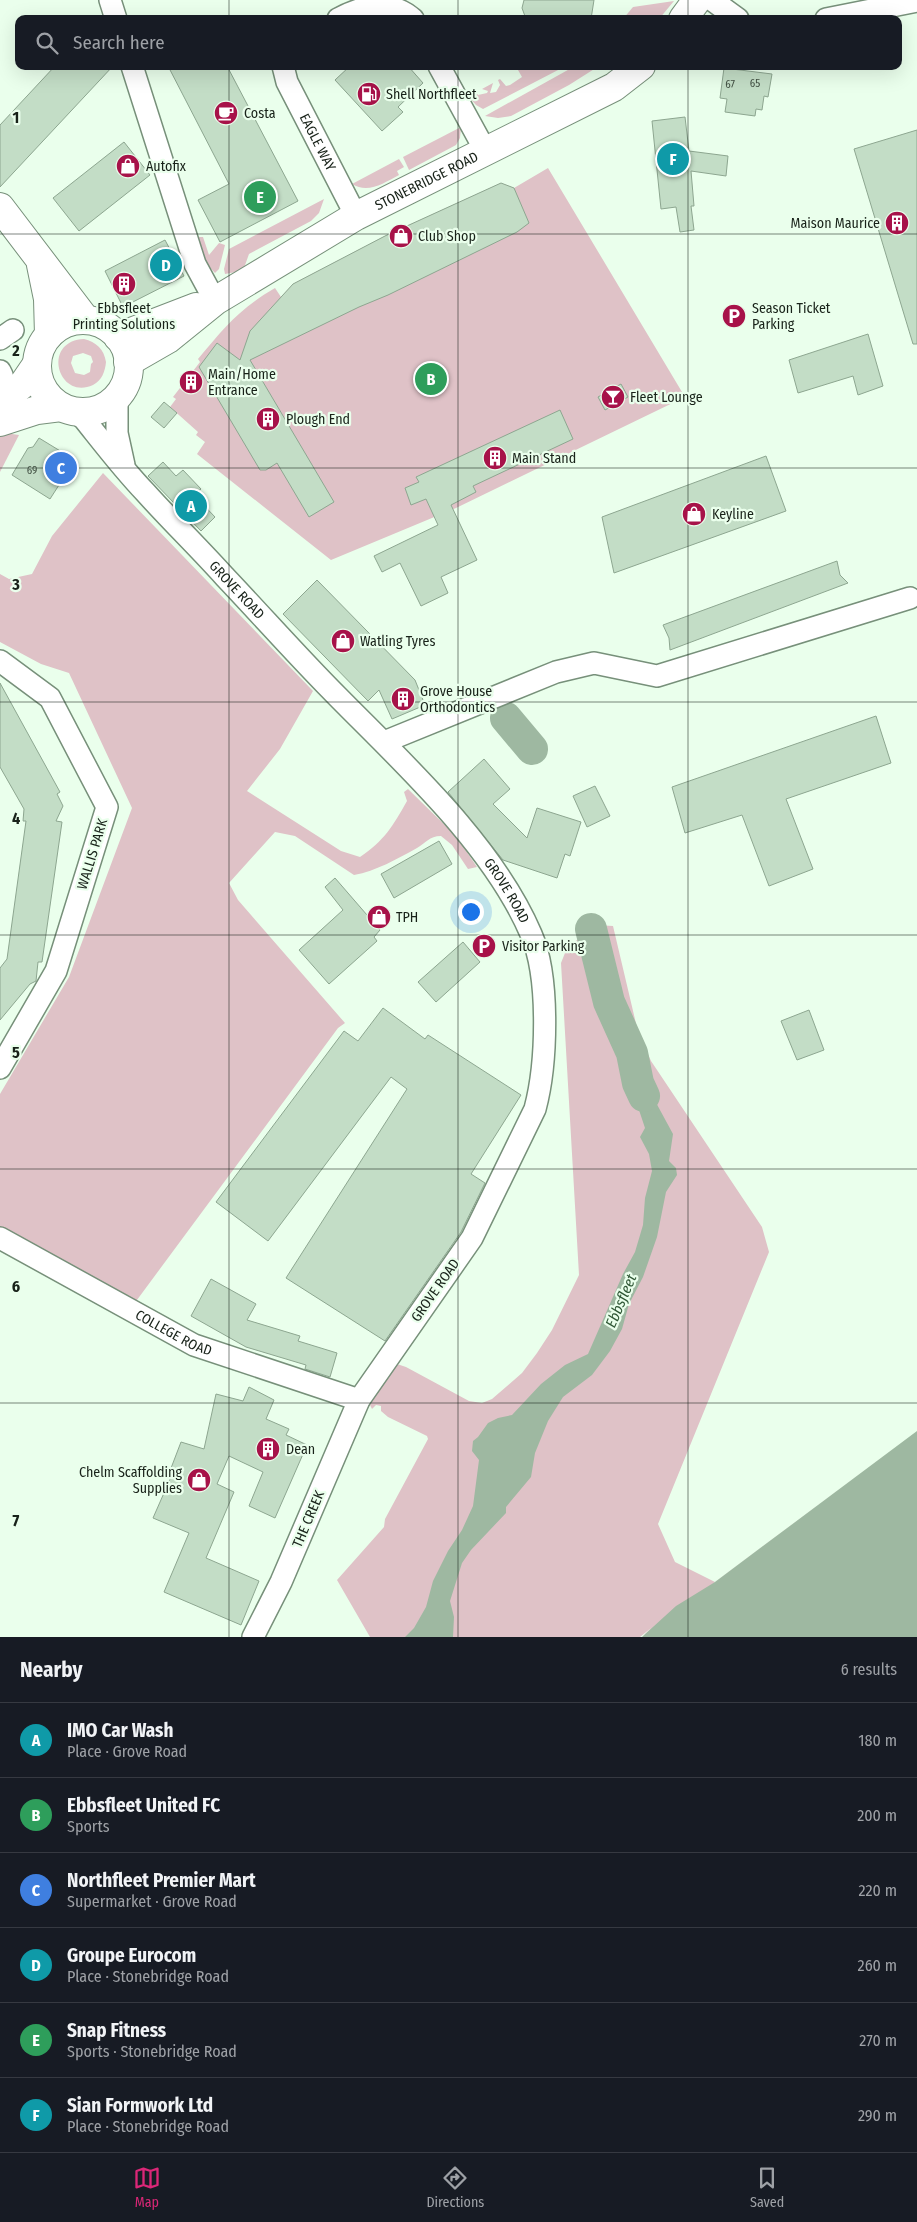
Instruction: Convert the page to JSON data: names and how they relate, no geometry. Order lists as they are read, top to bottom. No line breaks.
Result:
{"streets":{"main road":["STONEBRIDGE ROAD"],"street":["EAGLE WAY","GROVE ROAD","WALLIS PARK","COLLEGE ROAD","THE CREEK"]},"crossings":[["EAGLE WAY","STONEBRIDGE ROAD"],["STONEBRIDGE ROAD","GROVE ROAD"],["GROVE ROAD","COLLEGE ROAD"],["GROVE ROAD","THE CREEK"],["COLLEGE ROAD","THE CREEK"]],"water":["Ebbsfleet"],"places":{"fuel station":["Shell Northfleet"],"cafe":["Costa"],"shop":["Autofix","Club Shop","Keyline","Watling Tyres","TPH","Chelm Scaffolding Supplies"],"building":["Maison Maurice","Ebbsfleet Printing Solutions","Main/Home Entrance","Plough End","Main Stand","Grove House Orthodontics","Dean"],"parking":["Season Ticket Parking","Visitor Parking"],"bar":["Fleet Lounge"]},"house_numbers":["65","67","69"],"page":{"search":"Search here","pins":["F","E","D","B","C","A"],"heading":["Nearby","6 results"],"list":[{"mark":"A","name":"IMO Car Wash","note":"Place · Grove Road","value":"180 m"},{"mark":"B","name":"Ebbsfleet United FC","note":"Sports","value":"200 m"},{"mark":"C","name":"Northfleet Premier Mart","note":"Supermarket · Grove Road","value":"220 m"},{"mark":"D","name":"Groupe Eurocom","note":"Place · Stonebridge Road","value":"260 m"},{"mark":"E","name":"Snap Fitness","note":"Sports · Stonebridge Road","value":"270 m"},{"mark":"F","name":"Sian Formwork Ltd","note":"Place · Stonebridge Road","value":"290 m"}],"nav":["Map","Directions","Saved"]},"grid":{"rows":["1","2","3","4","5","6","7"]}}
